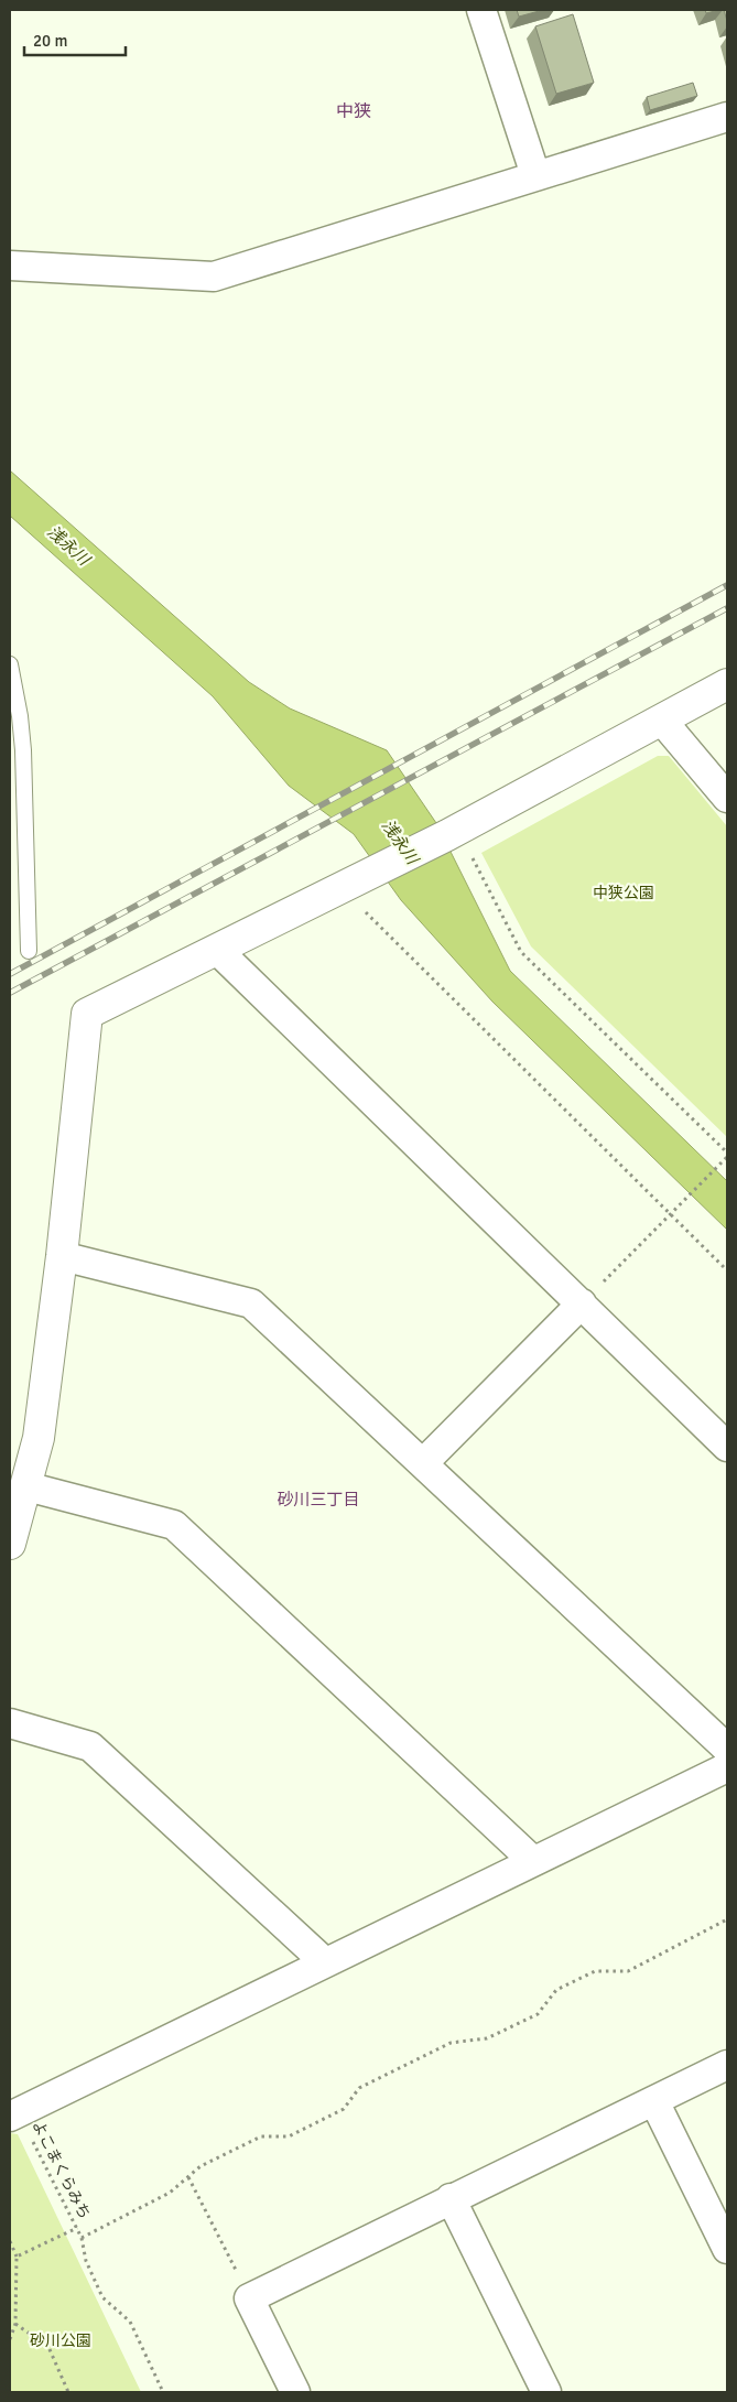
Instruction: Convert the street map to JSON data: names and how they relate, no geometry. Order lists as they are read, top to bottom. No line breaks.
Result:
{"streets":{"path":["よこまくらみち"]},"districts":["中狭","砂川三丁目"],"water":["浅永川"],"parks":["中狭公園","砂川公園"],"scale_bar":"20 m"}
